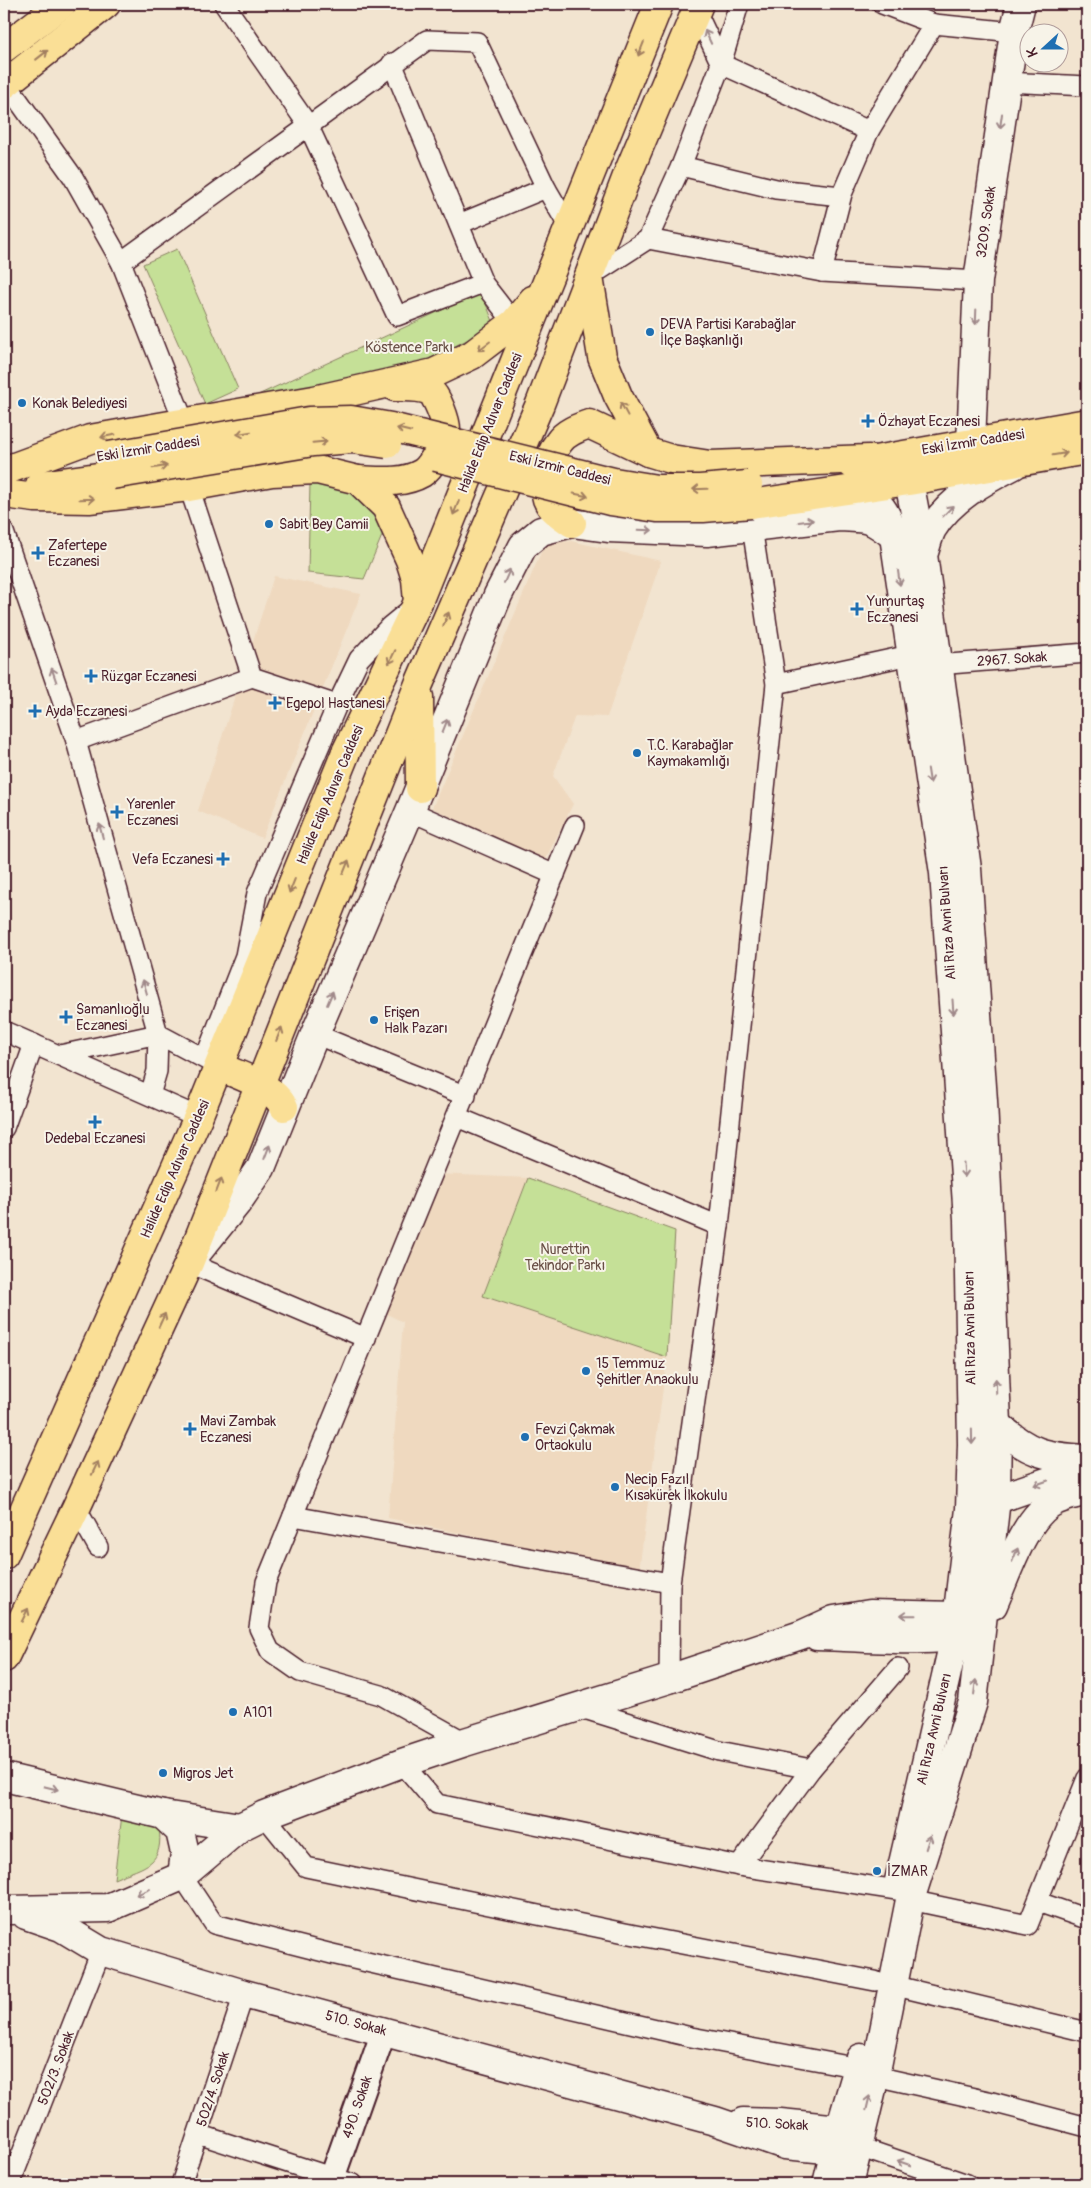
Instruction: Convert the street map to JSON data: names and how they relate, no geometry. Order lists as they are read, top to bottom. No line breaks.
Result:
{"streets":{"main road":["3209. Sokak","Halide Edip Adıvar Caddesi","Eski İzmir Caddesi","Ali Rıza Avni Bulvarı","510. Sokak"],"street":["2967. Sokak","502/3. Sokak","502/4. Sokak","490. Sokak"]},"crossings":[["3209. Sokak","Eski İzmir Caddesi"],["Eski İzmir Caddesi","Ali Rıza Avni Bulvarı"],["2967. Sokak","Ali Rıza Avni Bulvarı"],["Ali Rıza Avni Bulvarı","510. Sokak"],["510. Sokak","502/3. Sokak"],["510. Sokak","502/4. Sokak"],["510. Sokak","490. Sokak"]],"one_way":["3209. Sokak"],"parks":["Köstence Parkı","Nurettin Tekindor Parkı"],"places":{"other":["DEVA Partisi Karabağlar İlçe Başkanlığı","Konak Belediyesi","Sabit Bey Camii","T.C. Karabağlar Kaymakamlığı","Erişen Halk Pazarı","15 Temmuz Şehitler Anaokulu","Fevzi Çakmak Ortaokulu","Necip Fazıl Kısakürek İlkokulu","A101","Migros Jet","İZMAR"],"health":["Özhayat Eczanesi","Zafertepe Eczanesi","Yumurtaş Eczanesi","Rüzgar Eczanesi","Egepol Hastanesi","Ayda Eczanesi","Yarenler Eczanesi","Vefa Eczanesi","Samanlıoğlu Eczanesi","Dedebal Eczanesi","Mavi Zambak Eczanesi"]},"north":"left"}
